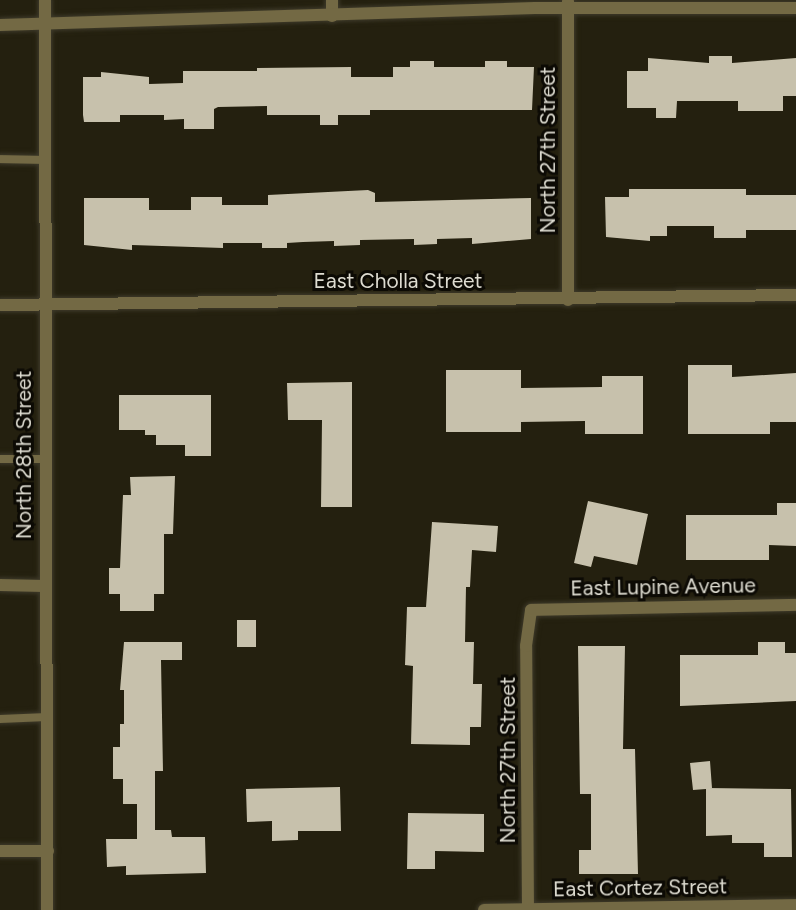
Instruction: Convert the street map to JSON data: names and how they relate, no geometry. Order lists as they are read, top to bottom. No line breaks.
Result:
{"streets":{"street":["North 27th Street","East Cholla Street","North 28th Street","East Lupine Avenue","East Cortez Street"]},"crossings":[["North 27th Street","East Cholla Street"],["North 27th Street","East Lupine Avenue"],["North 27th Street","East Cortez Street"],["East Cholla Street","North 28th Street"]]}
